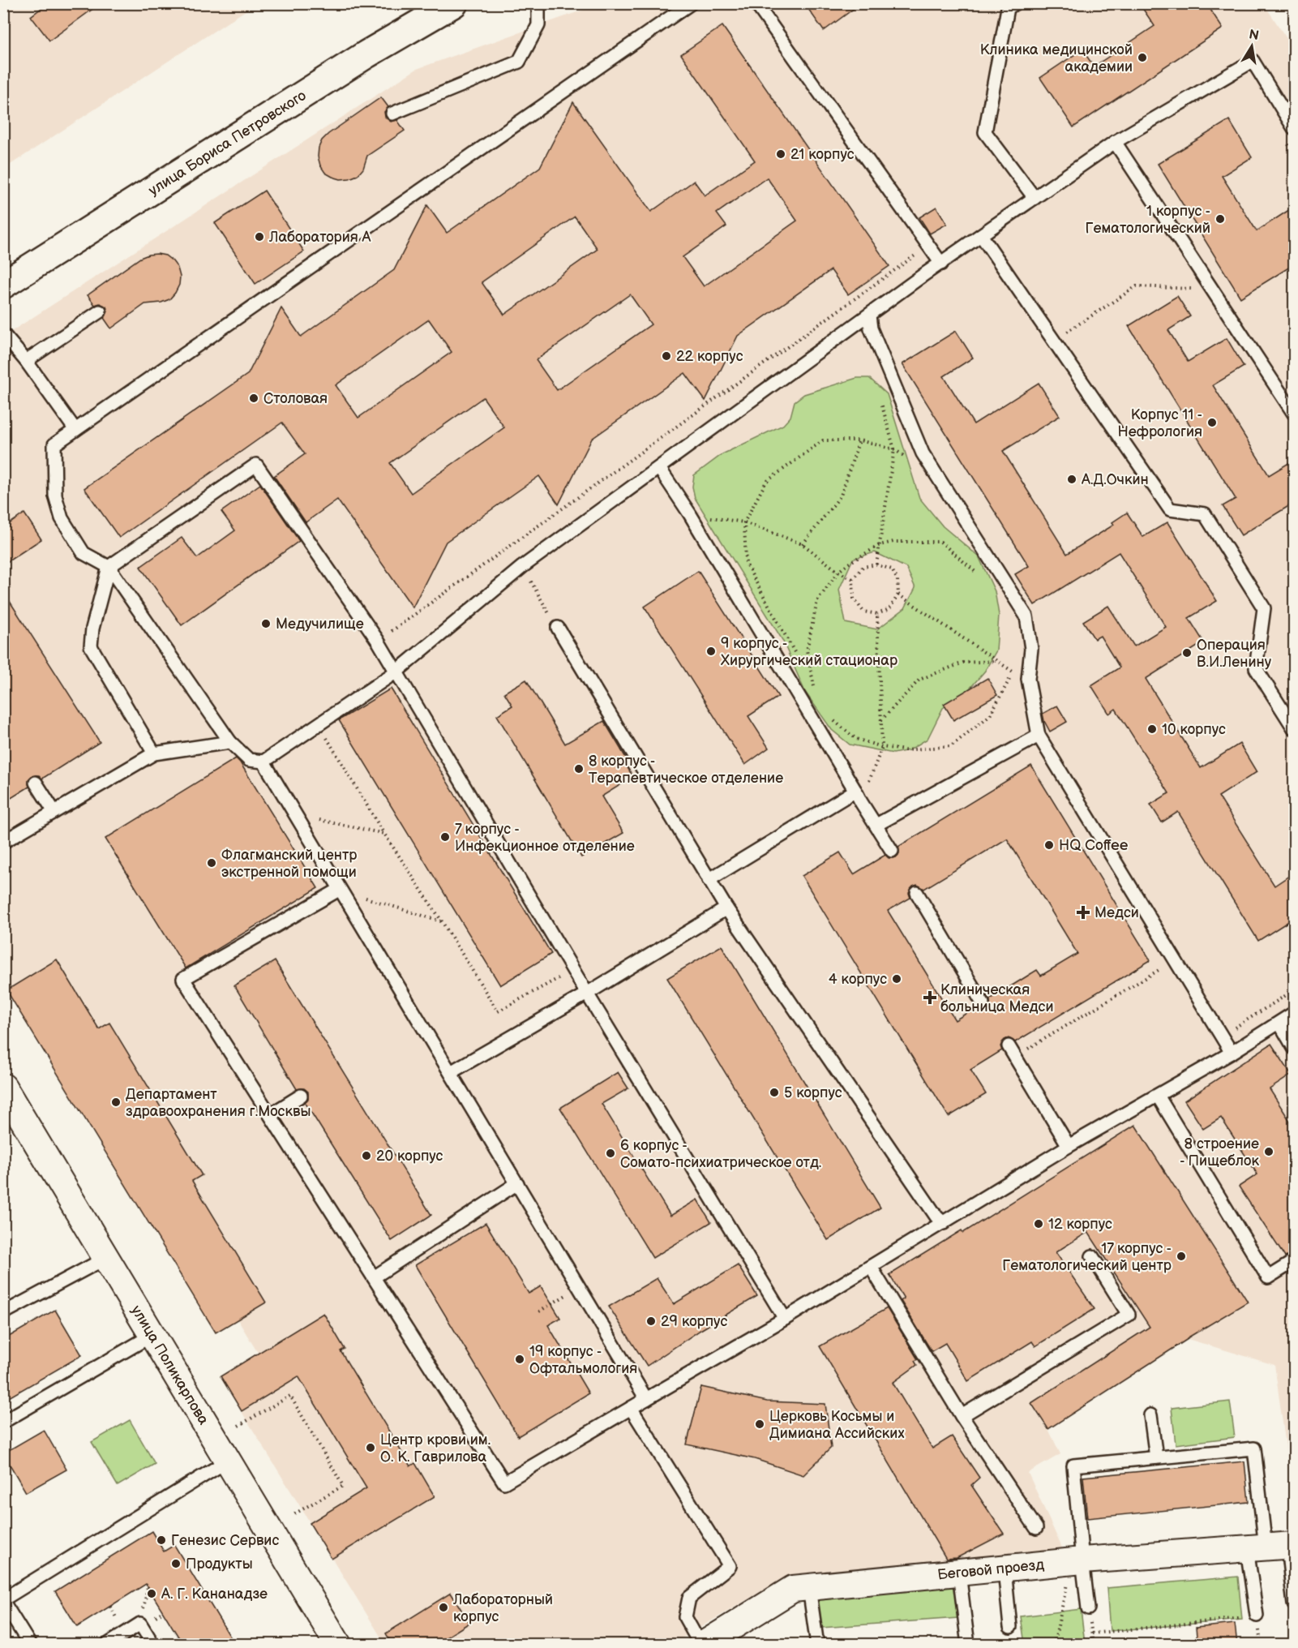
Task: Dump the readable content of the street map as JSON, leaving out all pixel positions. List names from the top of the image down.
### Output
{
  "streets": {
    "street": ["улица Бориса Петровского", "улица Поликарпова", "Беговой проезд"]
  },
  "places": {
    "other": [
      "Клиника медицинской академии",
      "21 корпус",
      "1 корпус - Гематологический",
      "Лаборатория А",
      "22 корпус",
      "Столовая",
      "Корпус 11 - Нефрология",
      "А.Д.Очкин",
      "Медучилище",
      "9 корпус - Хирургический стационар",
      "Операция В.И.Ленину",
      "10 корпус",
      "8 корпус - Терапевтическое отделение",
      "7 корпус - Инфекционное отделение",
      "HQ Coffee",
      "Флагманский центр экстренной помощи",
      "4 корпус",
      "5 корпус",
      "Департамент здравоохранения г.Москвы",
      "8 строение - Пищеблок",
      "6 корпус - Сомато-психиатрическое отд.",
      "20 корпус",
      "12 корпус",
      "17 корпус - Гематологический центр",
      "29 корпус",
      "19 корпус - Офтальмология",
      "Церковь Косьмы и Димиана Ассийских",
      "Центр крови им. О. К. Гаврилова",
      "Генезис Сервис",
      "Продукты",
      "А. Г. Кананадзе",
      "Лабораторный корпус"
    ],
    "health": ["Медси", "Клиническая больница Медси"]
  },
  "north": "top"
}
